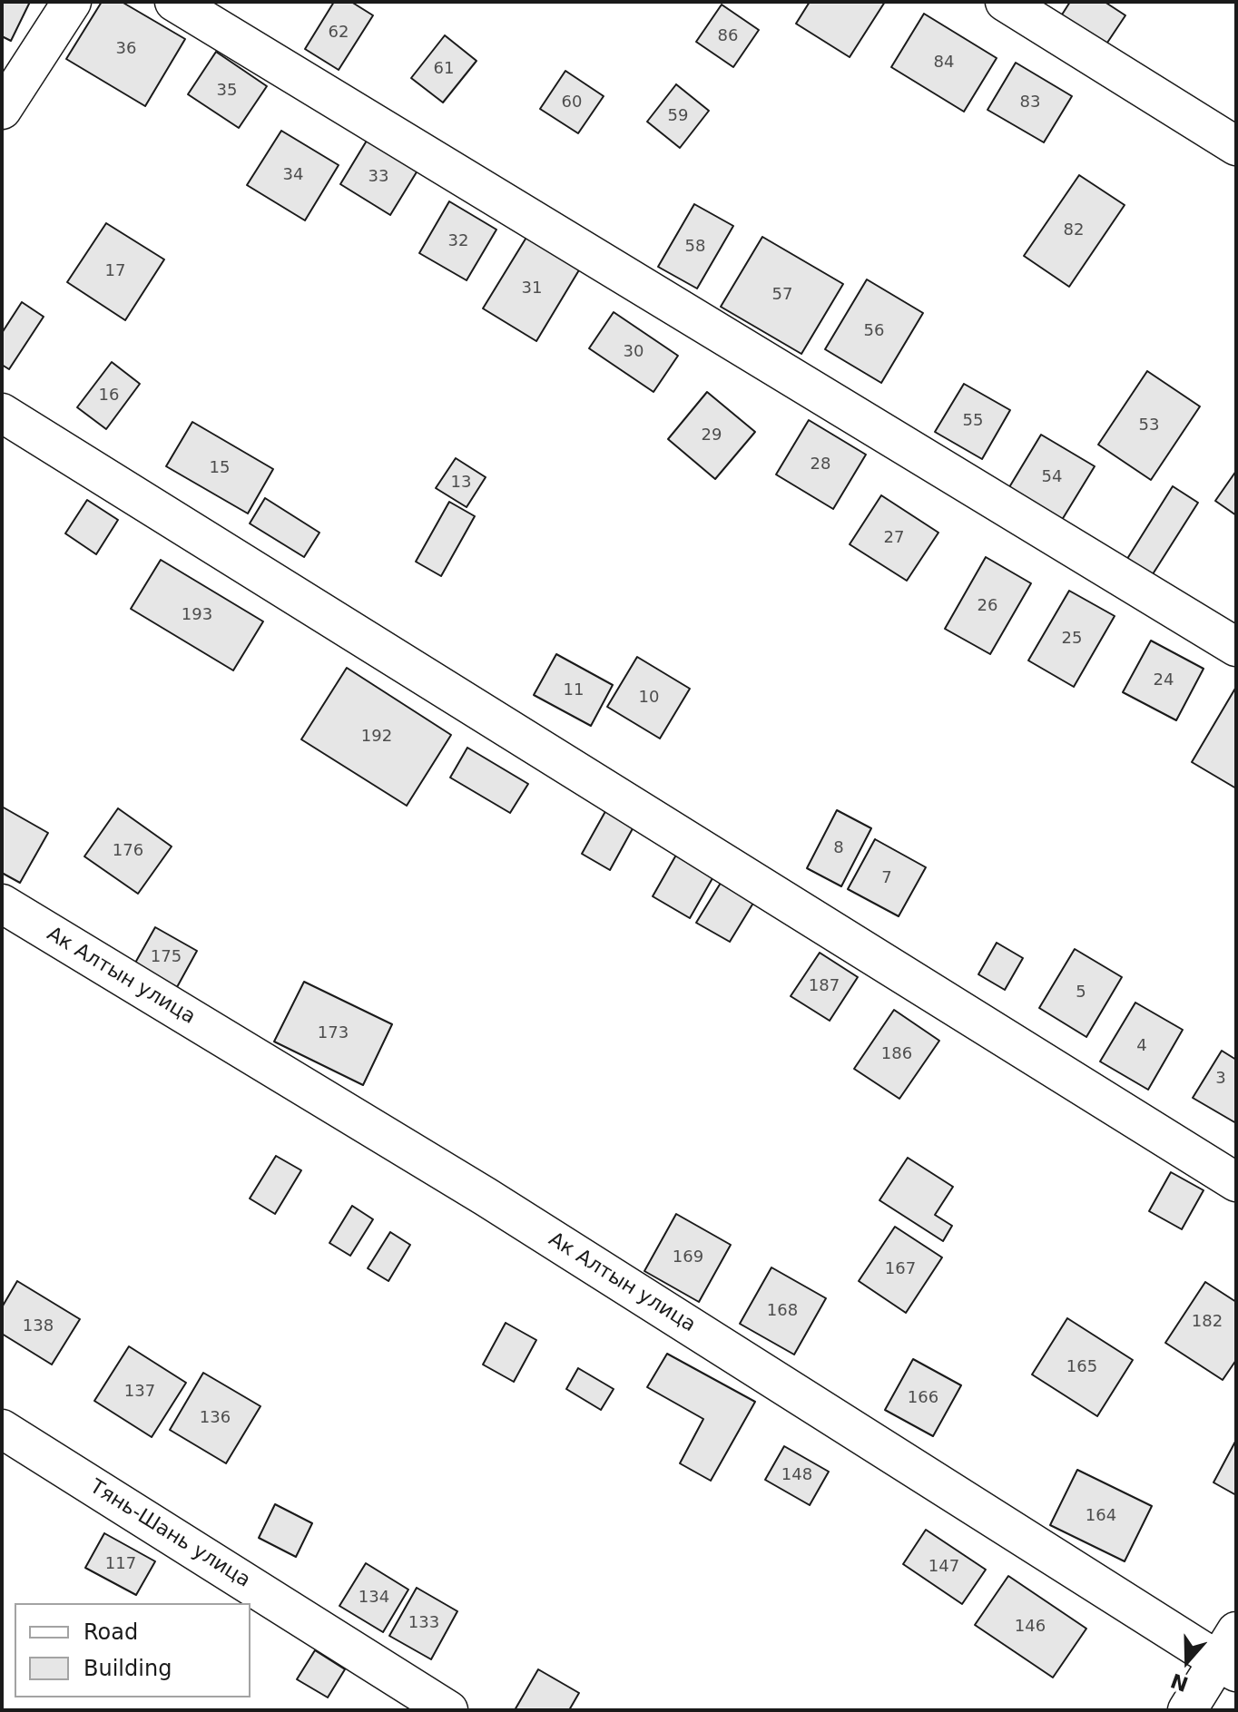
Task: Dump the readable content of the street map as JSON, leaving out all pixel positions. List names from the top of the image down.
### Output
{
  "streets": {
    "street": ["Ак Алтын улица", "Тянь-Шань улица"]
  },
  "house_numbers": [
    "62",
    "86",
    "36",
    "84",
    "61",
    "35",
    "60",
    "83",
    "59",
    "34",
    "33",
    "82",
    "32",
    "58",
    "17",
    "31",
    "57",
    "56",
    "30",
    "16",
    "55",
    "53",
    "29",
    "28",
    "15",
    "54",
    "13",
    "27",
    "26",
    "193",
    "25",
    "24",
    "11",
    "10",
    "192",
    "8",
    "176",
    "7",
    "175",
    "187",
    "5",
    "173",
    "4",
    "186",
    "3",
    "169",
    "167",
    "168",
    "182",
    "138",
    "165",
    "137",
    "166",
    "136",
    "148",
    "164",
    "117",
    "147",
    "134",
    "133",
    "146"
  ],
  "legend": ["Road", "Building"],
  "north": "bottom"
}
